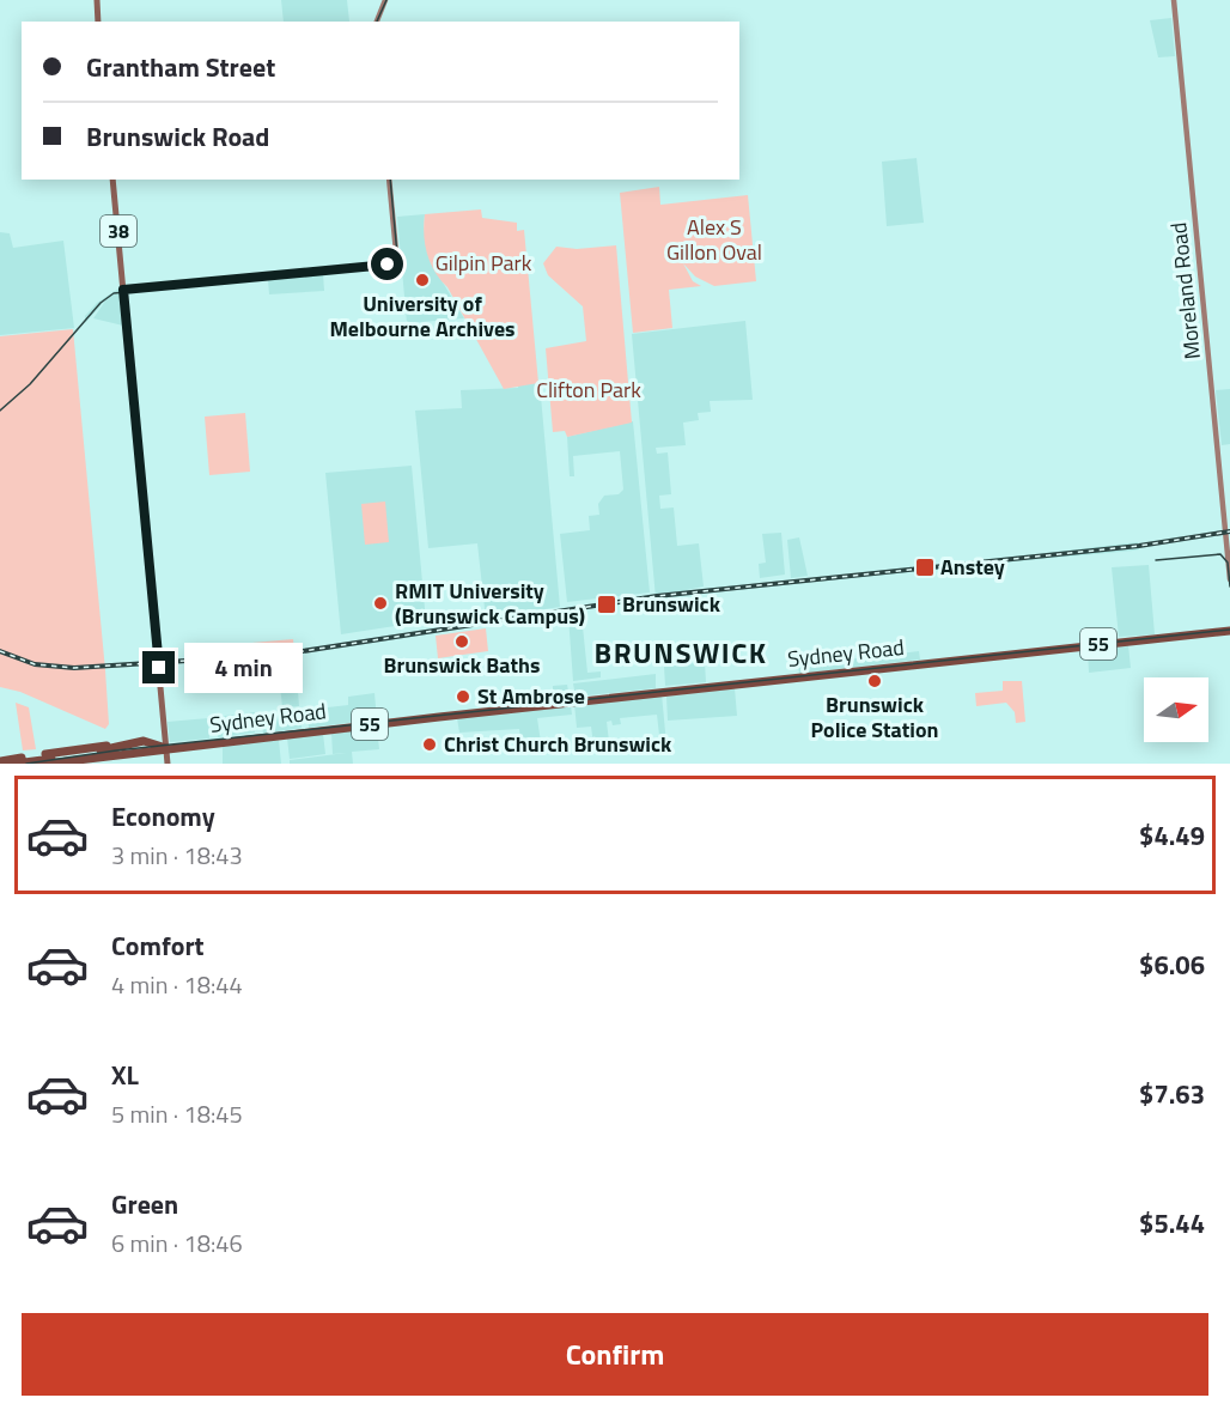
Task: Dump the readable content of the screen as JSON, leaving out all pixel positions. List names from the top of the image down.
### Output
{
  "streets": {
    "highway": ["55", "Sydney Road"],
    "main road": ["38", "Moreland Road"]
  },
  "crossings": [
    ["38", "Sydney Road"]
  ],
  "districts": ["BRUNSWICK"],
  "parks": ["Alex S Gillon Oval", "Gilpin Park", "Clifton Park"],
  "places": {
    "other": [
      "University of Melbourne Archives",
      "RMIT University (Brunswick Campus)",
      "Brunswick Baths",
      "Brunswick Police Station",
      "St Ambrose",
      "Christ Church Brunswick"
    ],
    "transit": ["Anstey", "Brunswick"]
  },
  "north": "right",
  "page": {
    "banner": ["Grantham Street", "Brunswick Road"],
    "bubble": "4 min",
    "list": [
      {
        "name": "Economy",
        "note": "3 min · 18:43",
        "value": "$4.49"
      },
      {
        "name": "Comfort",
        "note": "4 min · 18:44",
        "value": "$6.06"
      },
      {
        "name": "XL",
        "note": "5 min · 18:45",
        "value": "$7.63"
      },
      {
        "name": "Green",
        "note": "6 min · 18:46",
        "value": "$5.44"
      }
    ],
    "buttons": "Confirm"
  }
}
